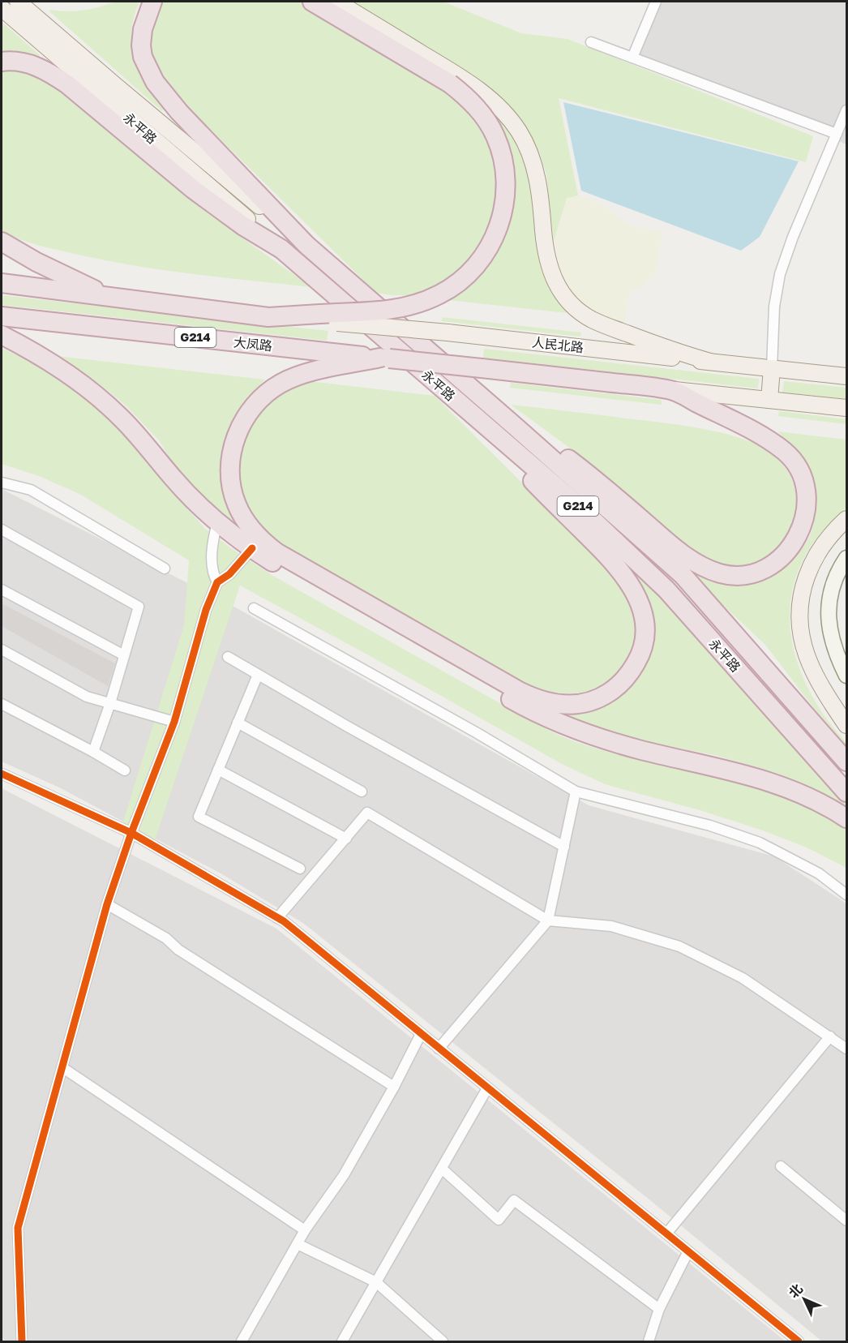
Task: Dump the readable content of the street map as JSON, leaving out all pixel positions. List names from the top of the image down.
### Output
{
  "streets": {
    "highway": ["永平路", "G214", "大凤路"],
    "main road": ["人民北路"]
  },
  "crossings": [
    ["G214", "大凤路"],
    ["G214", "人民北路"]
  ],
  "north": "top left"
}
